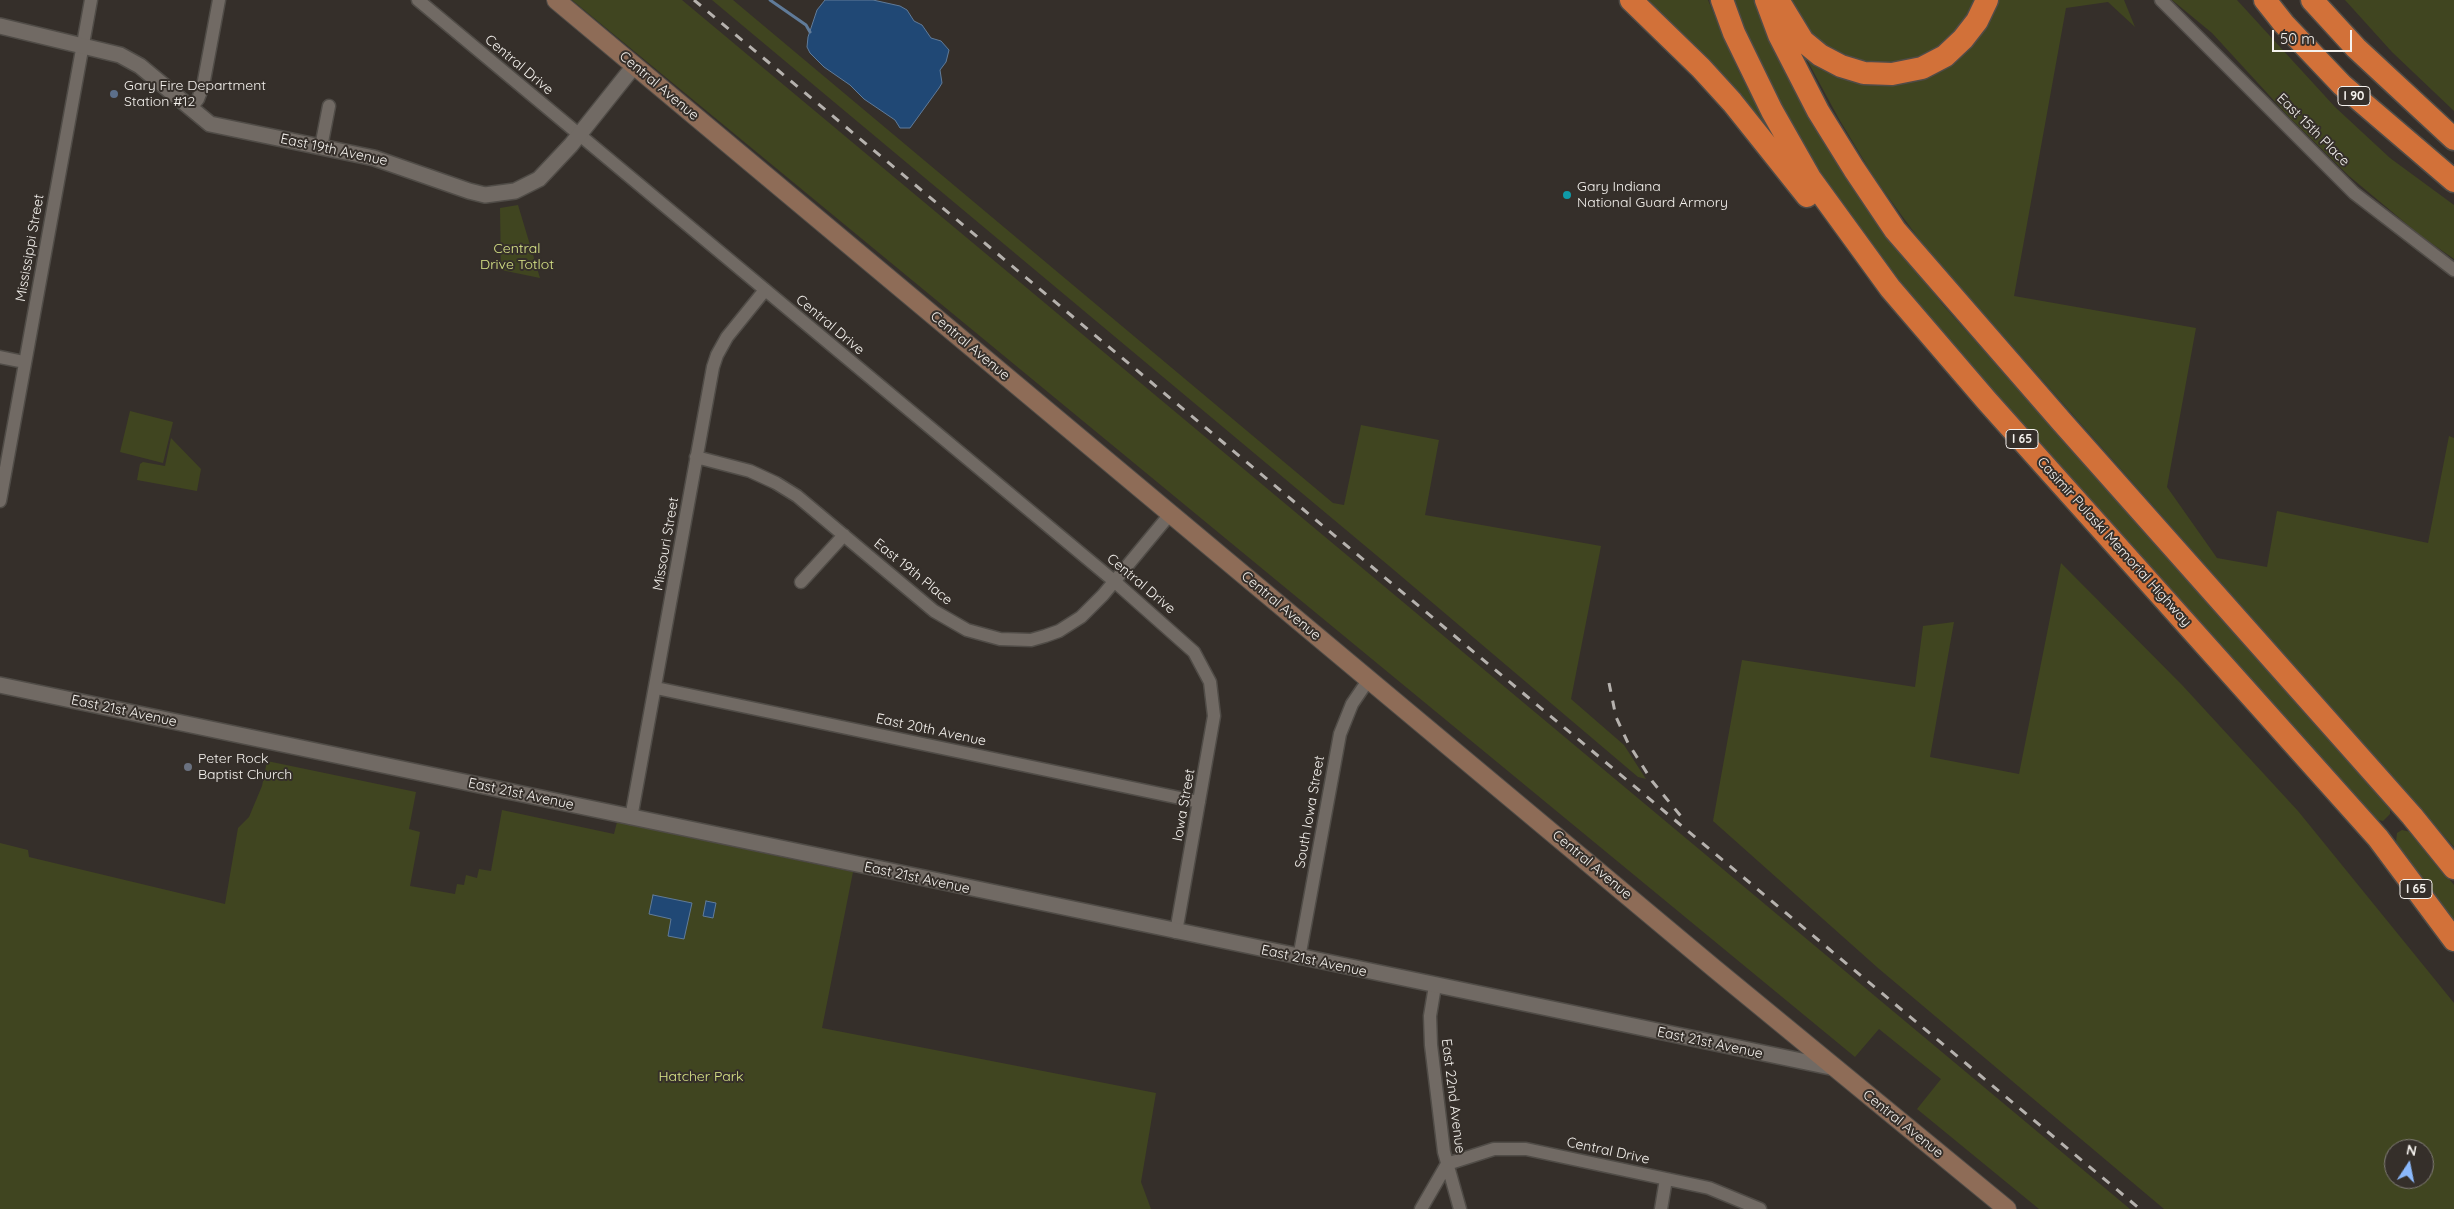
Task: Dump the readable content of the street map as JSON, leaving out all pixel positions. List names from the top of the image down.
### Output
{
  "streets": {
    "highway": ["I 90", "I 65", "Casimir Pulaski Memorial Highway"],
    "main road": ["Central Avenue"],
    "street": [
      "Central Drive",
      "East 15th Place",
      "East 19th Avenue",
      "Mississippi Street",
      "Missouri Street",
      "East 19th Place",
      "East 21st Avenue",
      "East 20th Avenue",
      "Iowa Street",
      "South Iowa Street",
      "East 22nd Avenue"
    ]
  },
  "crossings": [
    ["Central Drive", "East 19th Avenue"],
    ["Central Drive", "Missouri Street"],
    ["Central Drive", "East 19th Place"],
    ["Central Drive", "Iowa Street"],
    ["Central Drive", "East 22nd Avenue"],
    ["Central Avenue", "East 19th Avenue"],
    ["Central Avenue", "East 19th Place"],
    ["Central Avenue", "East 21st Avenue"],
    ["Central Avenue", "South Iowa Street"],
    ["East 19th Avenue", "Mississippi Street"],
    ["Missouri Street", "East 19th Place"],
    ["Missouri Street", "East 21st Avenue"],
    ["Missouri Street", "East 20th Avenue"],
    ["East 21st Avenue", "Iowa Street"],
    ["East 21st Avenue", "South Iowa Street"],
    ["East 21st Avenue", "East 22nd Avenue"],
    ["East 20th Avenue", "Iowa Street"]
  ],
  "parks": ["Central Drive Totlot", "Hatcher Park"],
  "places": ["Gary Fire Department Station #12", "Gary Indiana National Guard Armory", "Peter Rock Baptist Church"],
  "scale_bar": "50 m",
  "north": "top"
}
